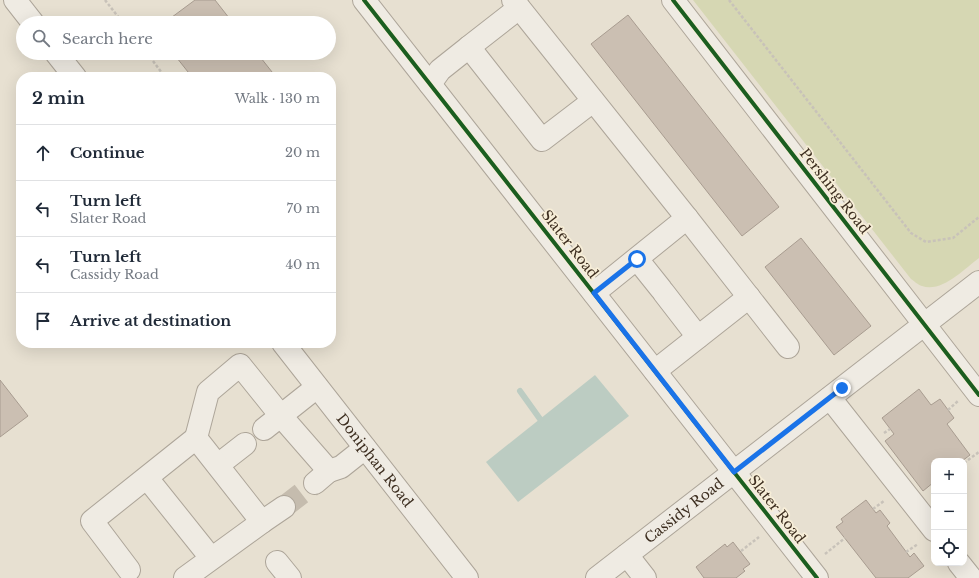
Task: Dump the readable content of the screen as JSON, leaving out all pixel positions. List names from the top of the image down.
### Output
{
  "streets": {
    "street": [
      "Pershing Road",
      "Slater Road",
      "Doniphan Road",
      "Cassidy Road"
    ]
  },
  "crossings": [
    ["Pershing Road", "Cassidy Road"],
    ["Slater Road", "Cassidy Road"]
  ],
  "page": {
    "search": "Search here",
    "heading": ["2 min", "Walk · 130 m"],
    "list": [
      ["Continue", "20 m"],
      ["Turn left", "Slater Road", "70 m"],
      ["Turn left", "Cassidy Road", "40 m"],
      "Arrive at destination"
    ],
    "map_buttons": ["+", "−"]
  }
}
